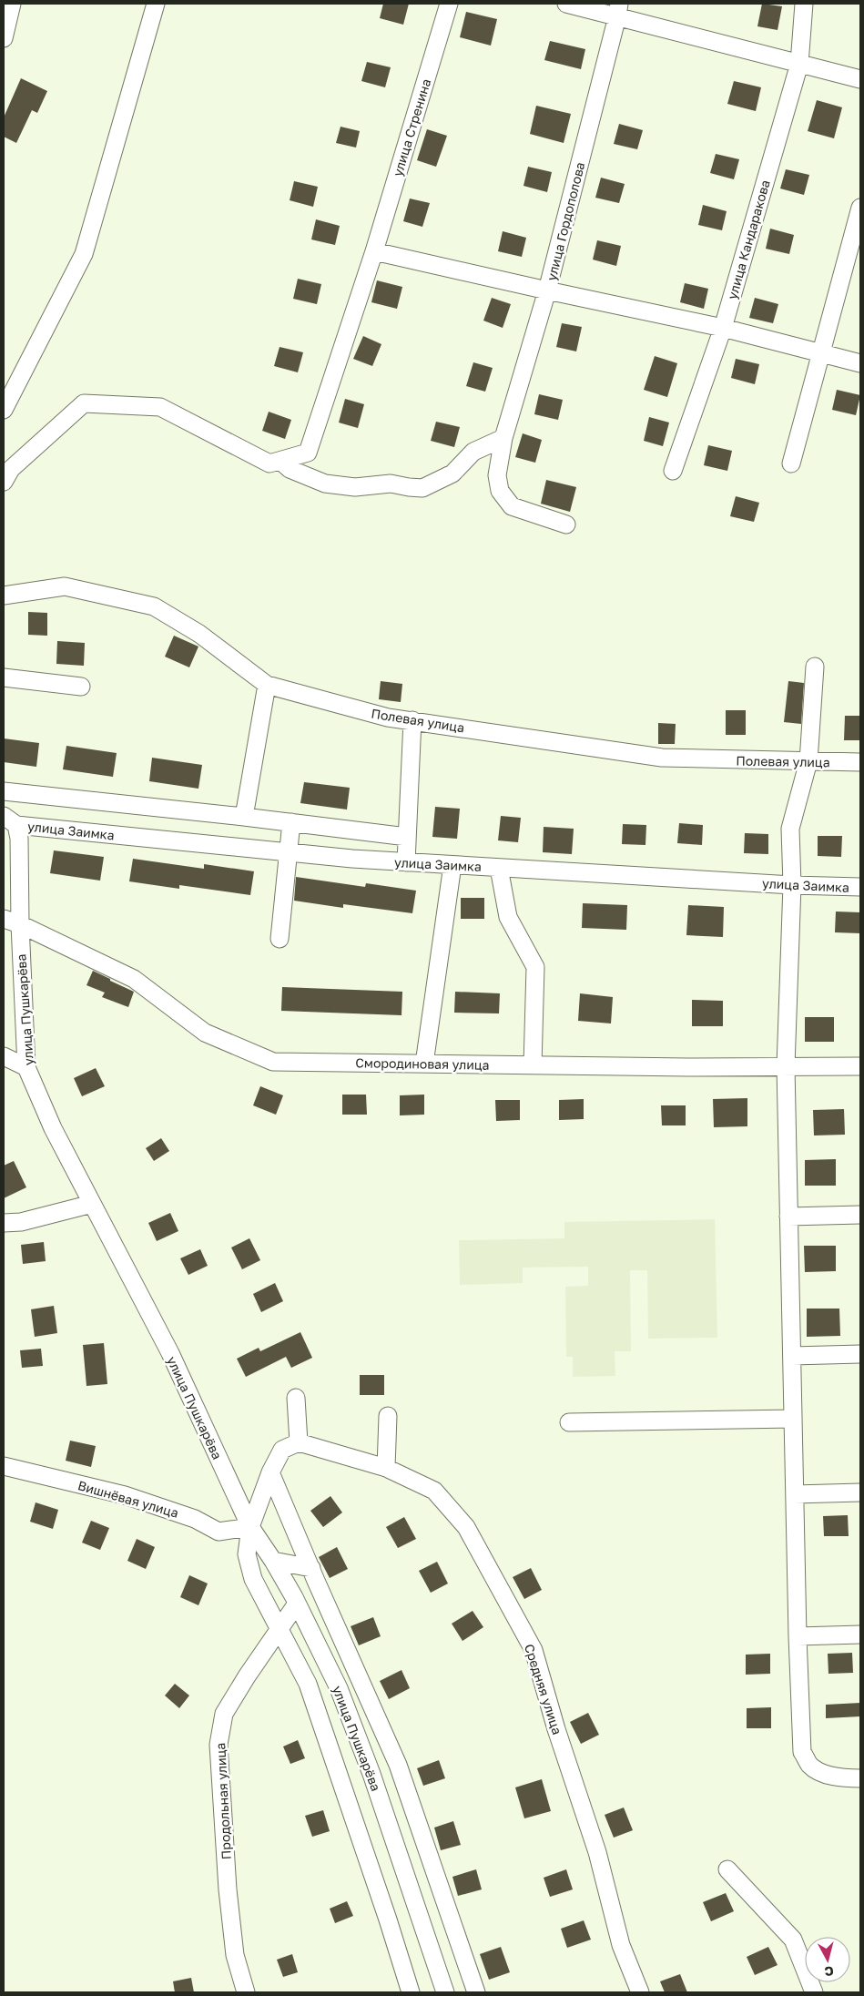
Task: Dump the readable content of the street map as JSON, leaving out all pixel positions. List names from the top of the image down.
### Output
{
  "streets": {
    "street": [
      "улица Стренина",
      "улица Гордополова",
      "улица Кандаракова",
      "Полевая улица",
      "улица Заимка",
      "улица Пушкарёва",
      "Смородиновая улица",
      "Вишнёвая улица",
      "Средняя улица",
      "Продольная улица"
    ]
  },
  "crossings": [
    ["улица Заимка", "улица Пушкарёва"],
    ["улица Пушкарёва", "Смородиновая улица"],
    ["улица Пушкарёва", "Вишнёвая улица"],
    ["улица Пушкарёва", "Продольная улица"]
  ],
  "north": "bottom"
}
